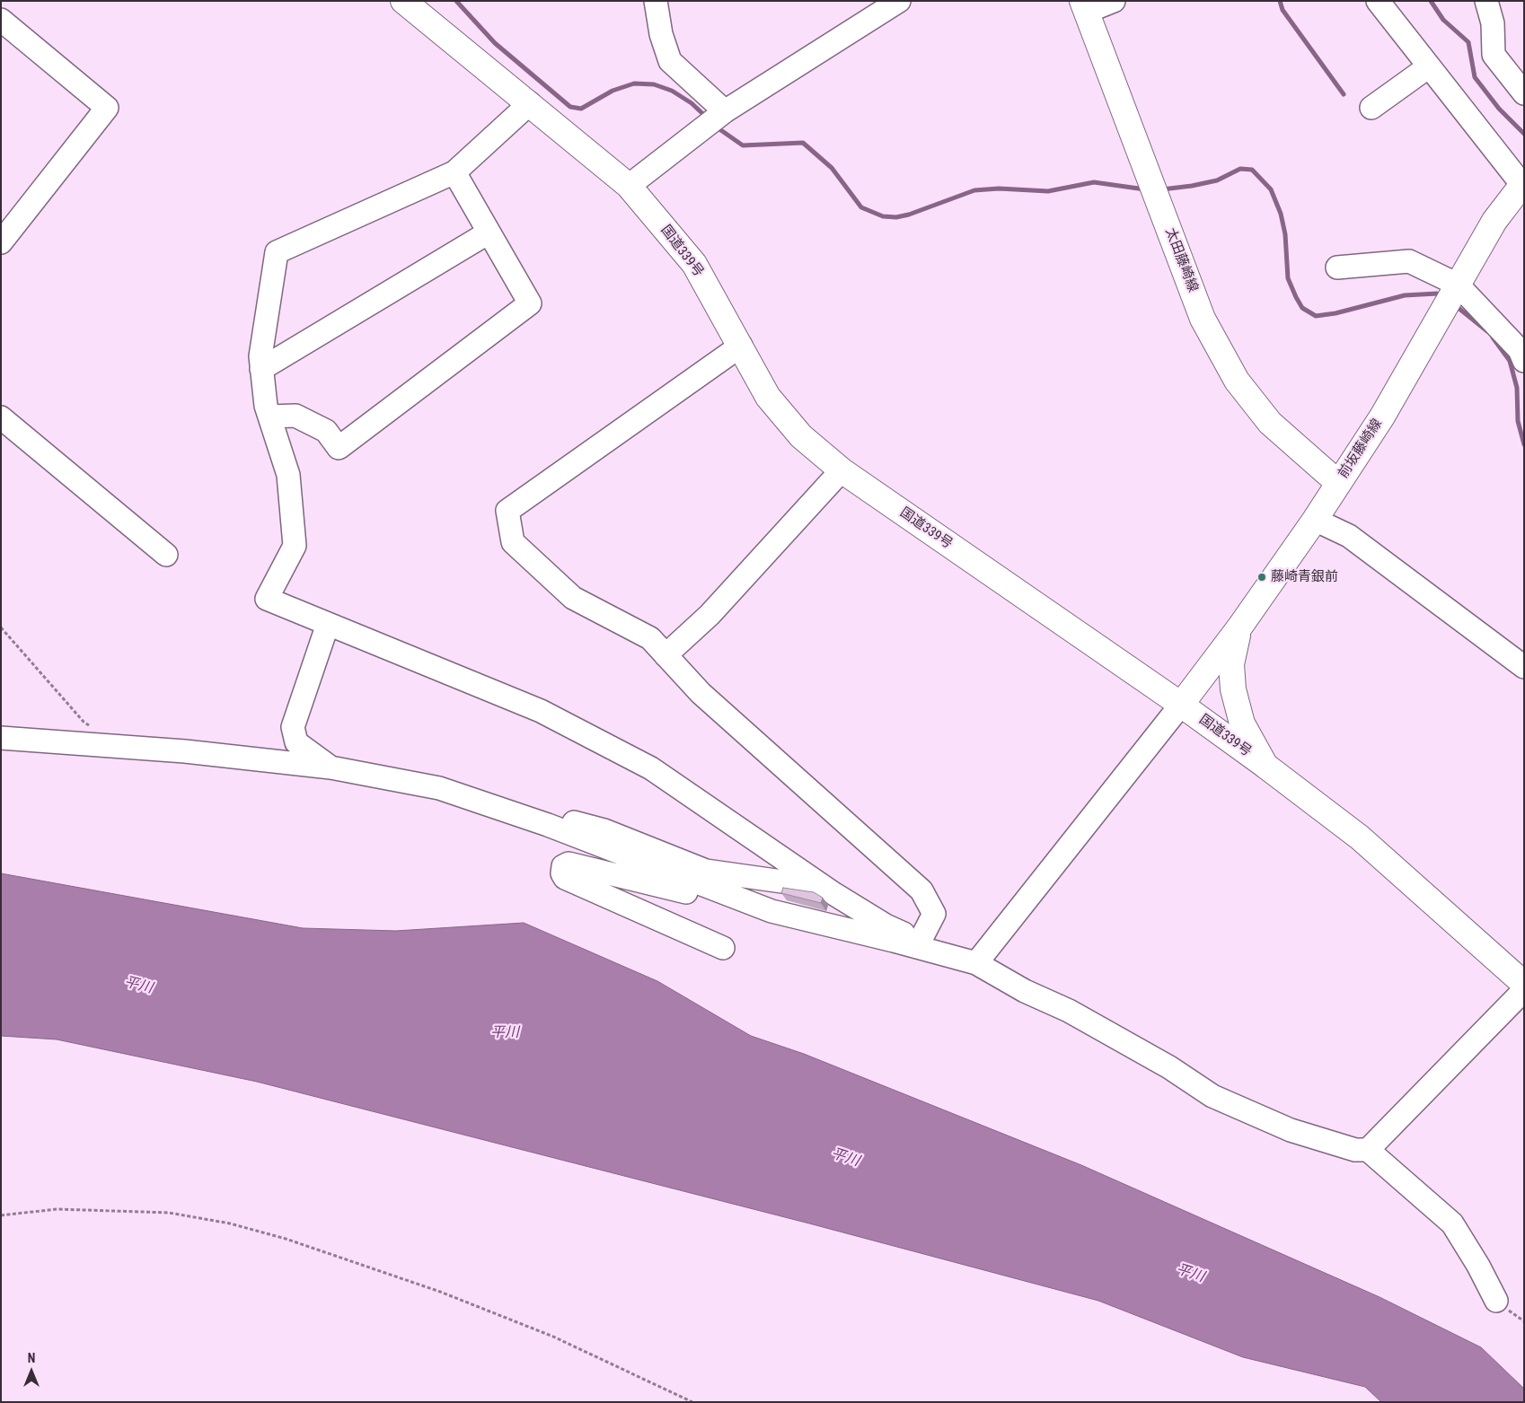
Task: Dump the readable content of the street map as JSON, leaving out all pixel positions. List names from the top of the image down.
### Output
{
  "streets": {
    "main road": ["国道339号", "太田藤崎線", "前坂藤崎線"]
  },
  "crossings": [
    ["国道339号", "前坂藤崎線"],
    ["太田藤崎線", "前坂藤崎線"]
  ],
  "water": ["平川"],
  "places": ["藤崎青銀前"],
  "north": "top"
}
